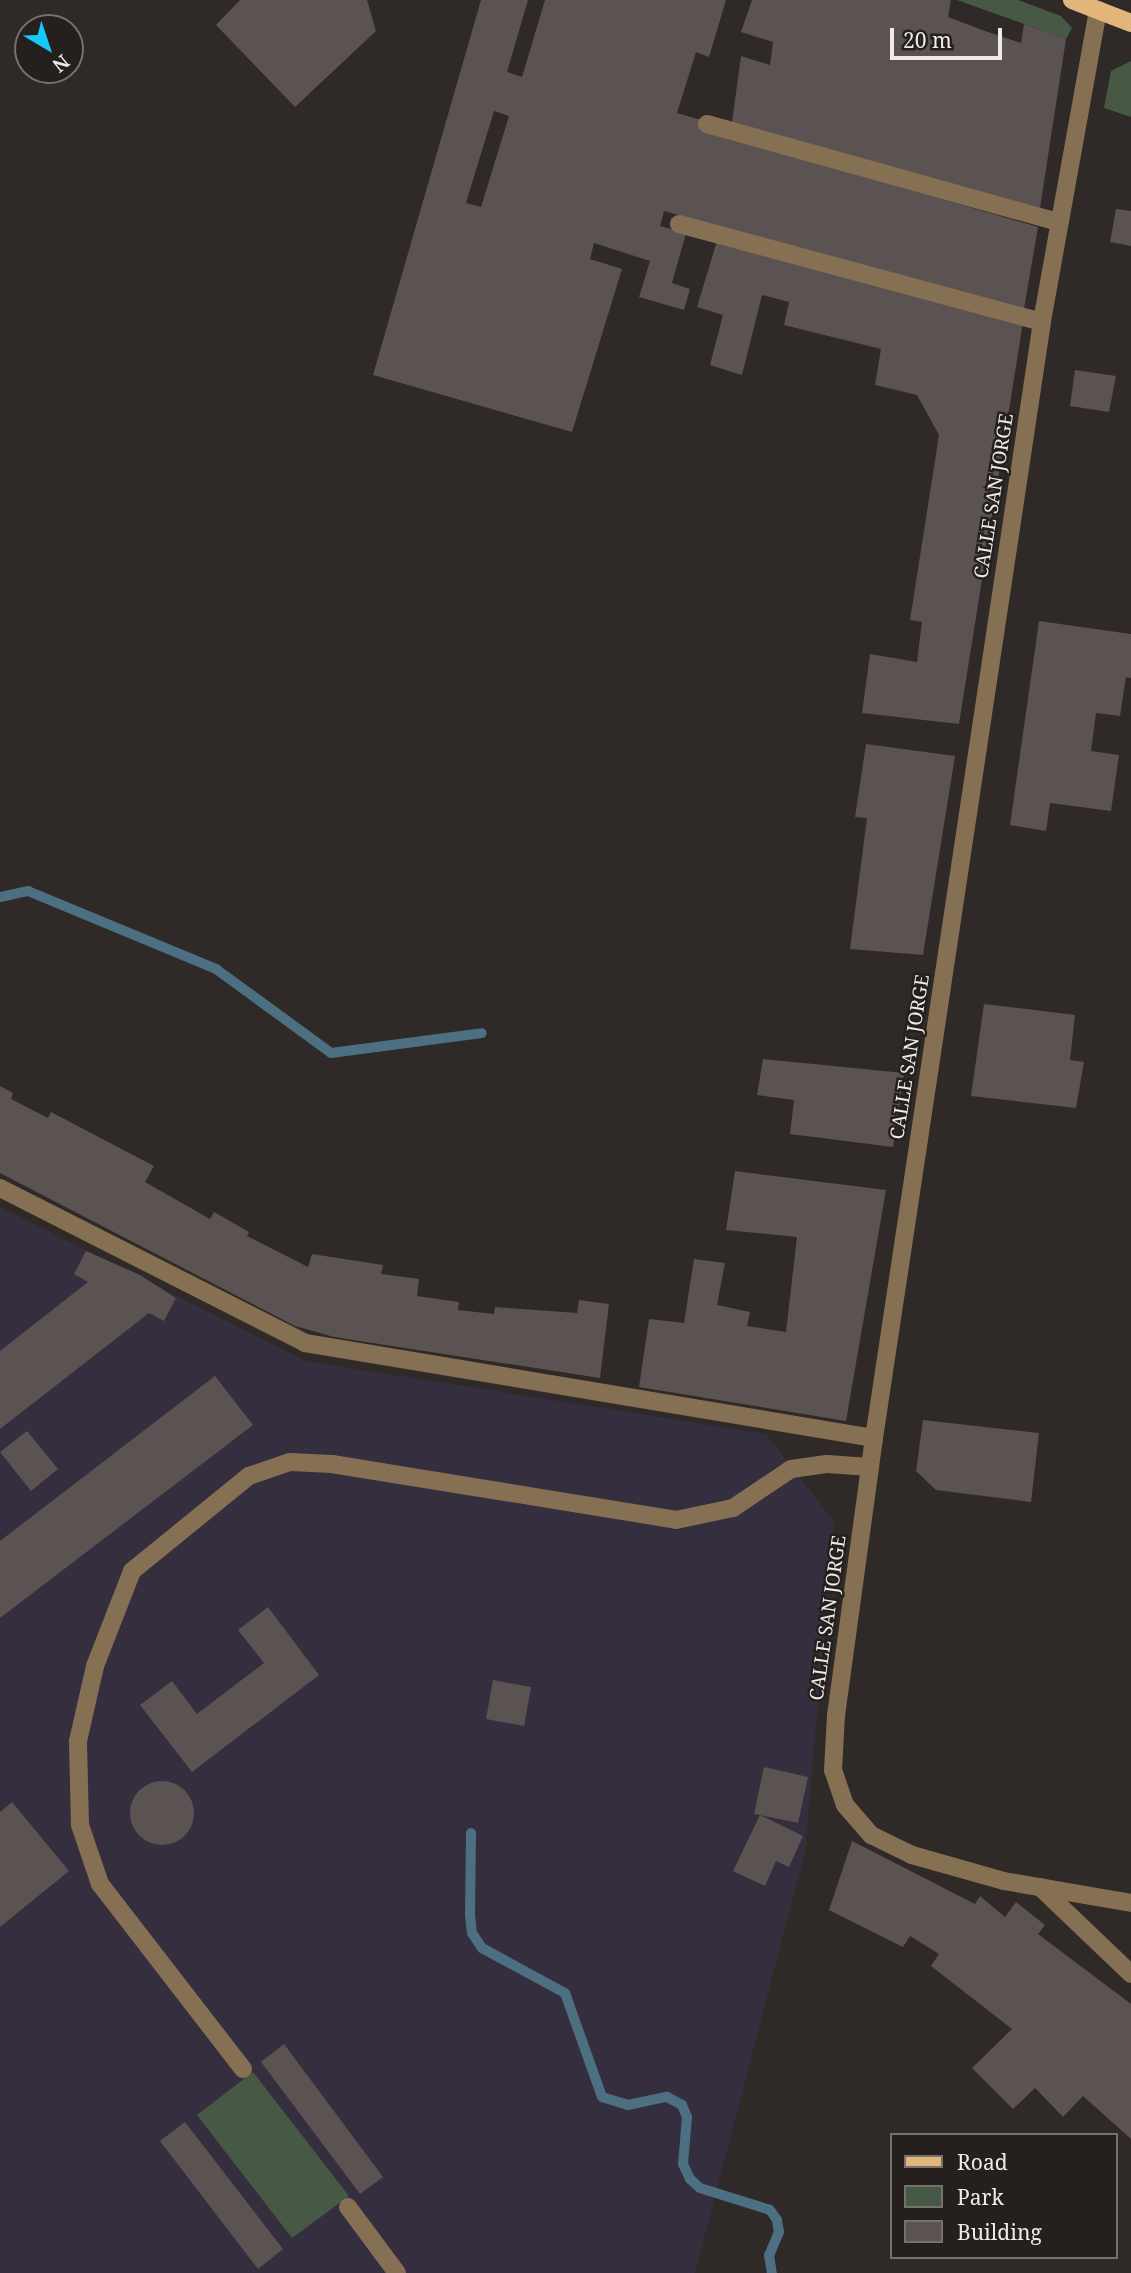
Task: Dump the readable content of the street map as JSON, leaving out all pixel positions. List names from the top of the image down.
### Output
{
  "streets": {
    "street": ["CALLE SAN JORGE"]
  },
  "legend": ["Road", "Park", "Building"],
  "scale_bar": "20 m",
  "north": "bottom right"
}
